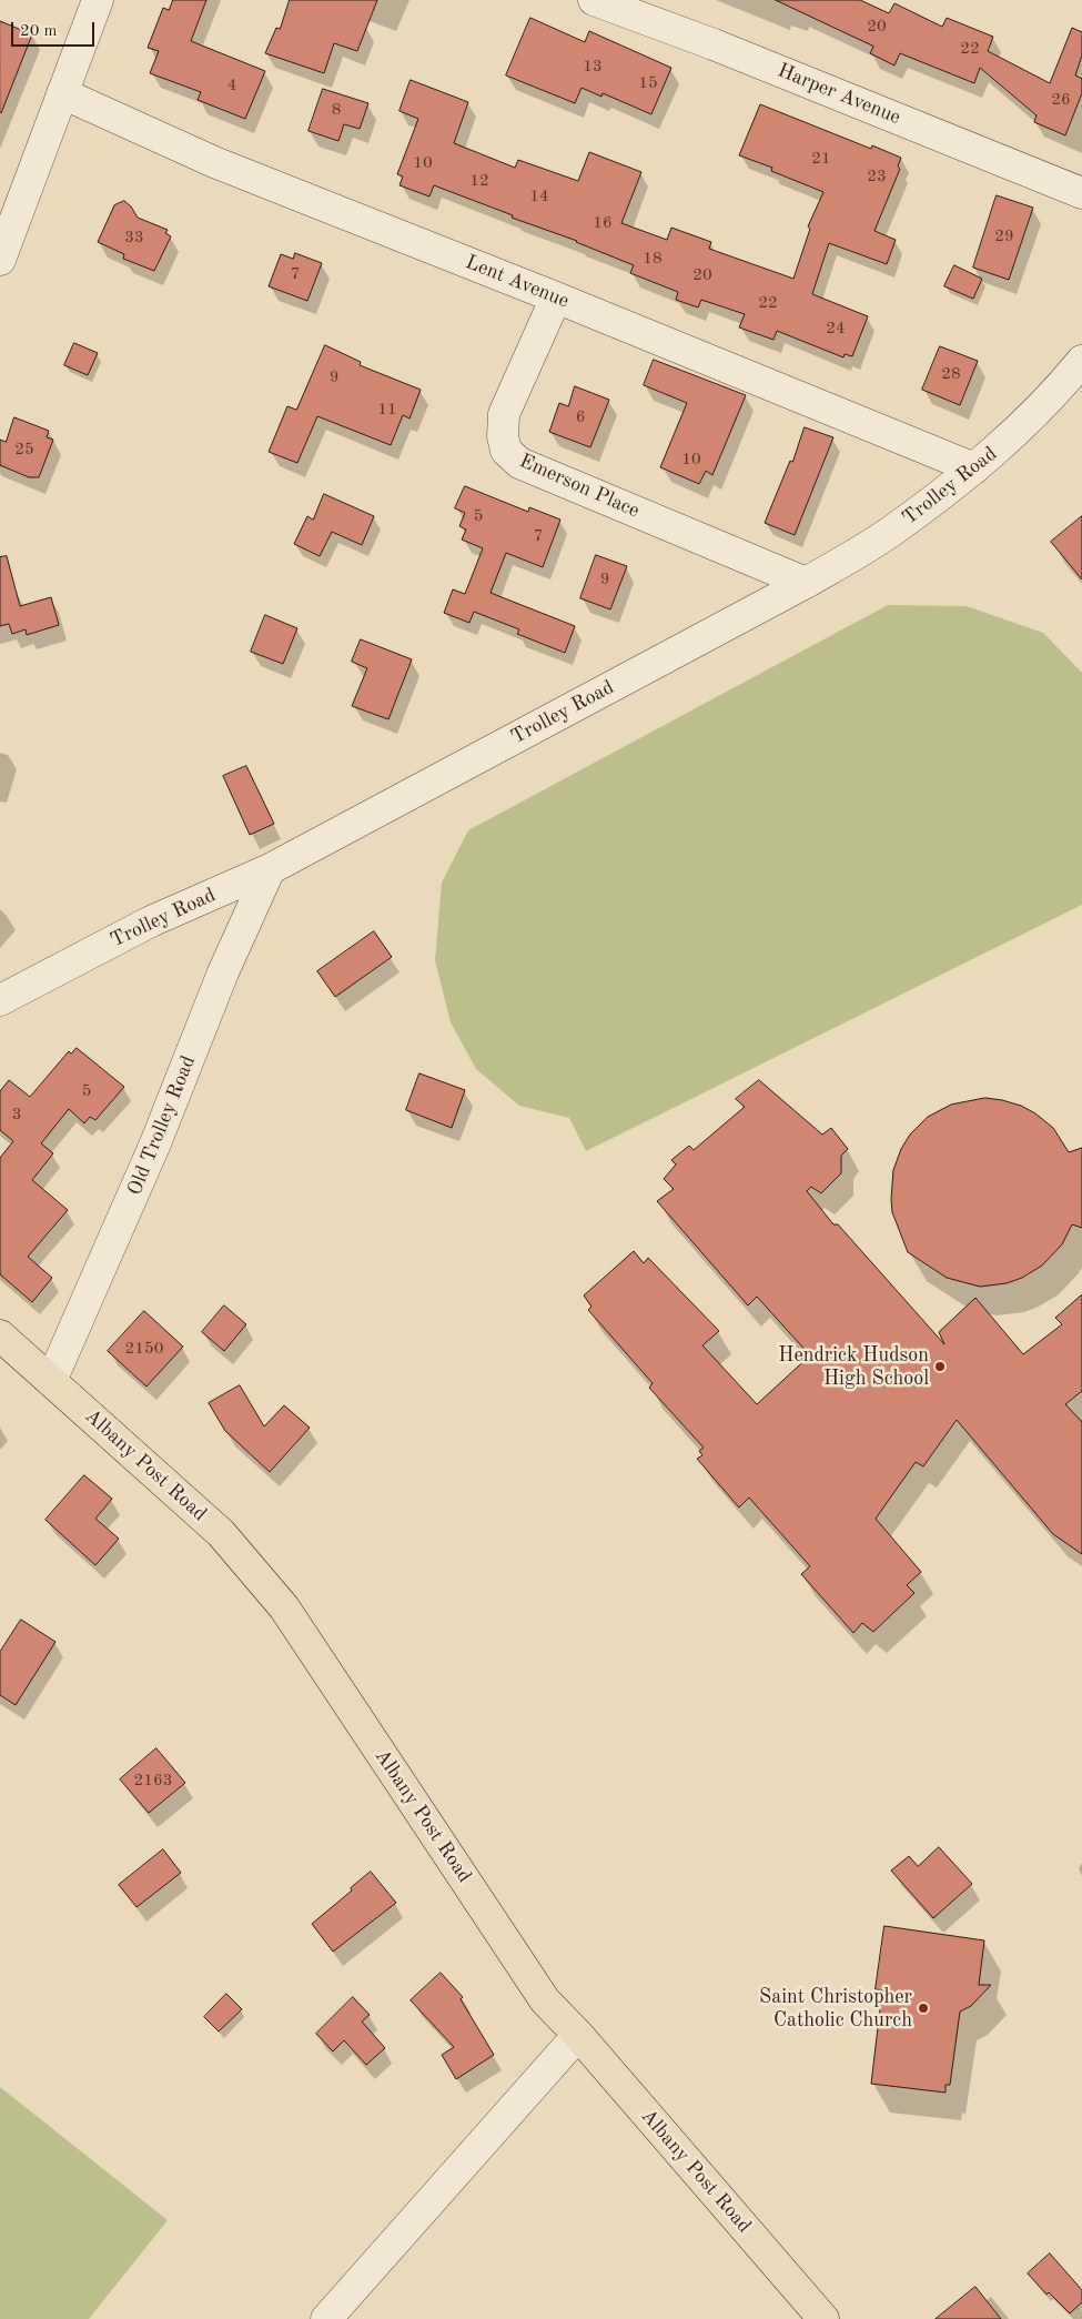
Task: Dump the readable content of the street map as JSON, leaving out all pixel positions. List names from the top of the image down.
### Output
{
  "streets": {
    "main road": ["Albany Post Road"],
    "street": [
      "Harper Avenue",
      "Lent Avenue",
      "Emerson Place",
      "Trolley Road",
      "Old Trolley Road"
    ]
  },
  "crossings": [
    ["Lent Avenue", "Emerson Place"],
    ["Lent Avenue", "Trolley Road"],
    ["Emerson Place", "Trolley Road"],
    ["Trolley Road", "Old Trolley Road"],
    ["Old Trolley Road", "Albany Post Road"]
  ],
  "places": ["Hendrick Hudson High School", "Saint Christopher Catholic Church"],
  "house_numbers": [
    "20",
    "22",
    "13",
    "15",
    "4",
    "26",
    "8",
    "21",
    "10",
    "23",
    "12",
    "14",
    "16",
    "29",
    "33",
    "18",
    "7",
    "20",
    "22",
    "24",
    "28",
    "9",
    "11",
    "6",
    "25",
    "10",
    "5",
    "7",
    "9",
    "5",
    "3",
    "2150",
    "2163"
  ],
  "scale_bar": "20 m"
}
